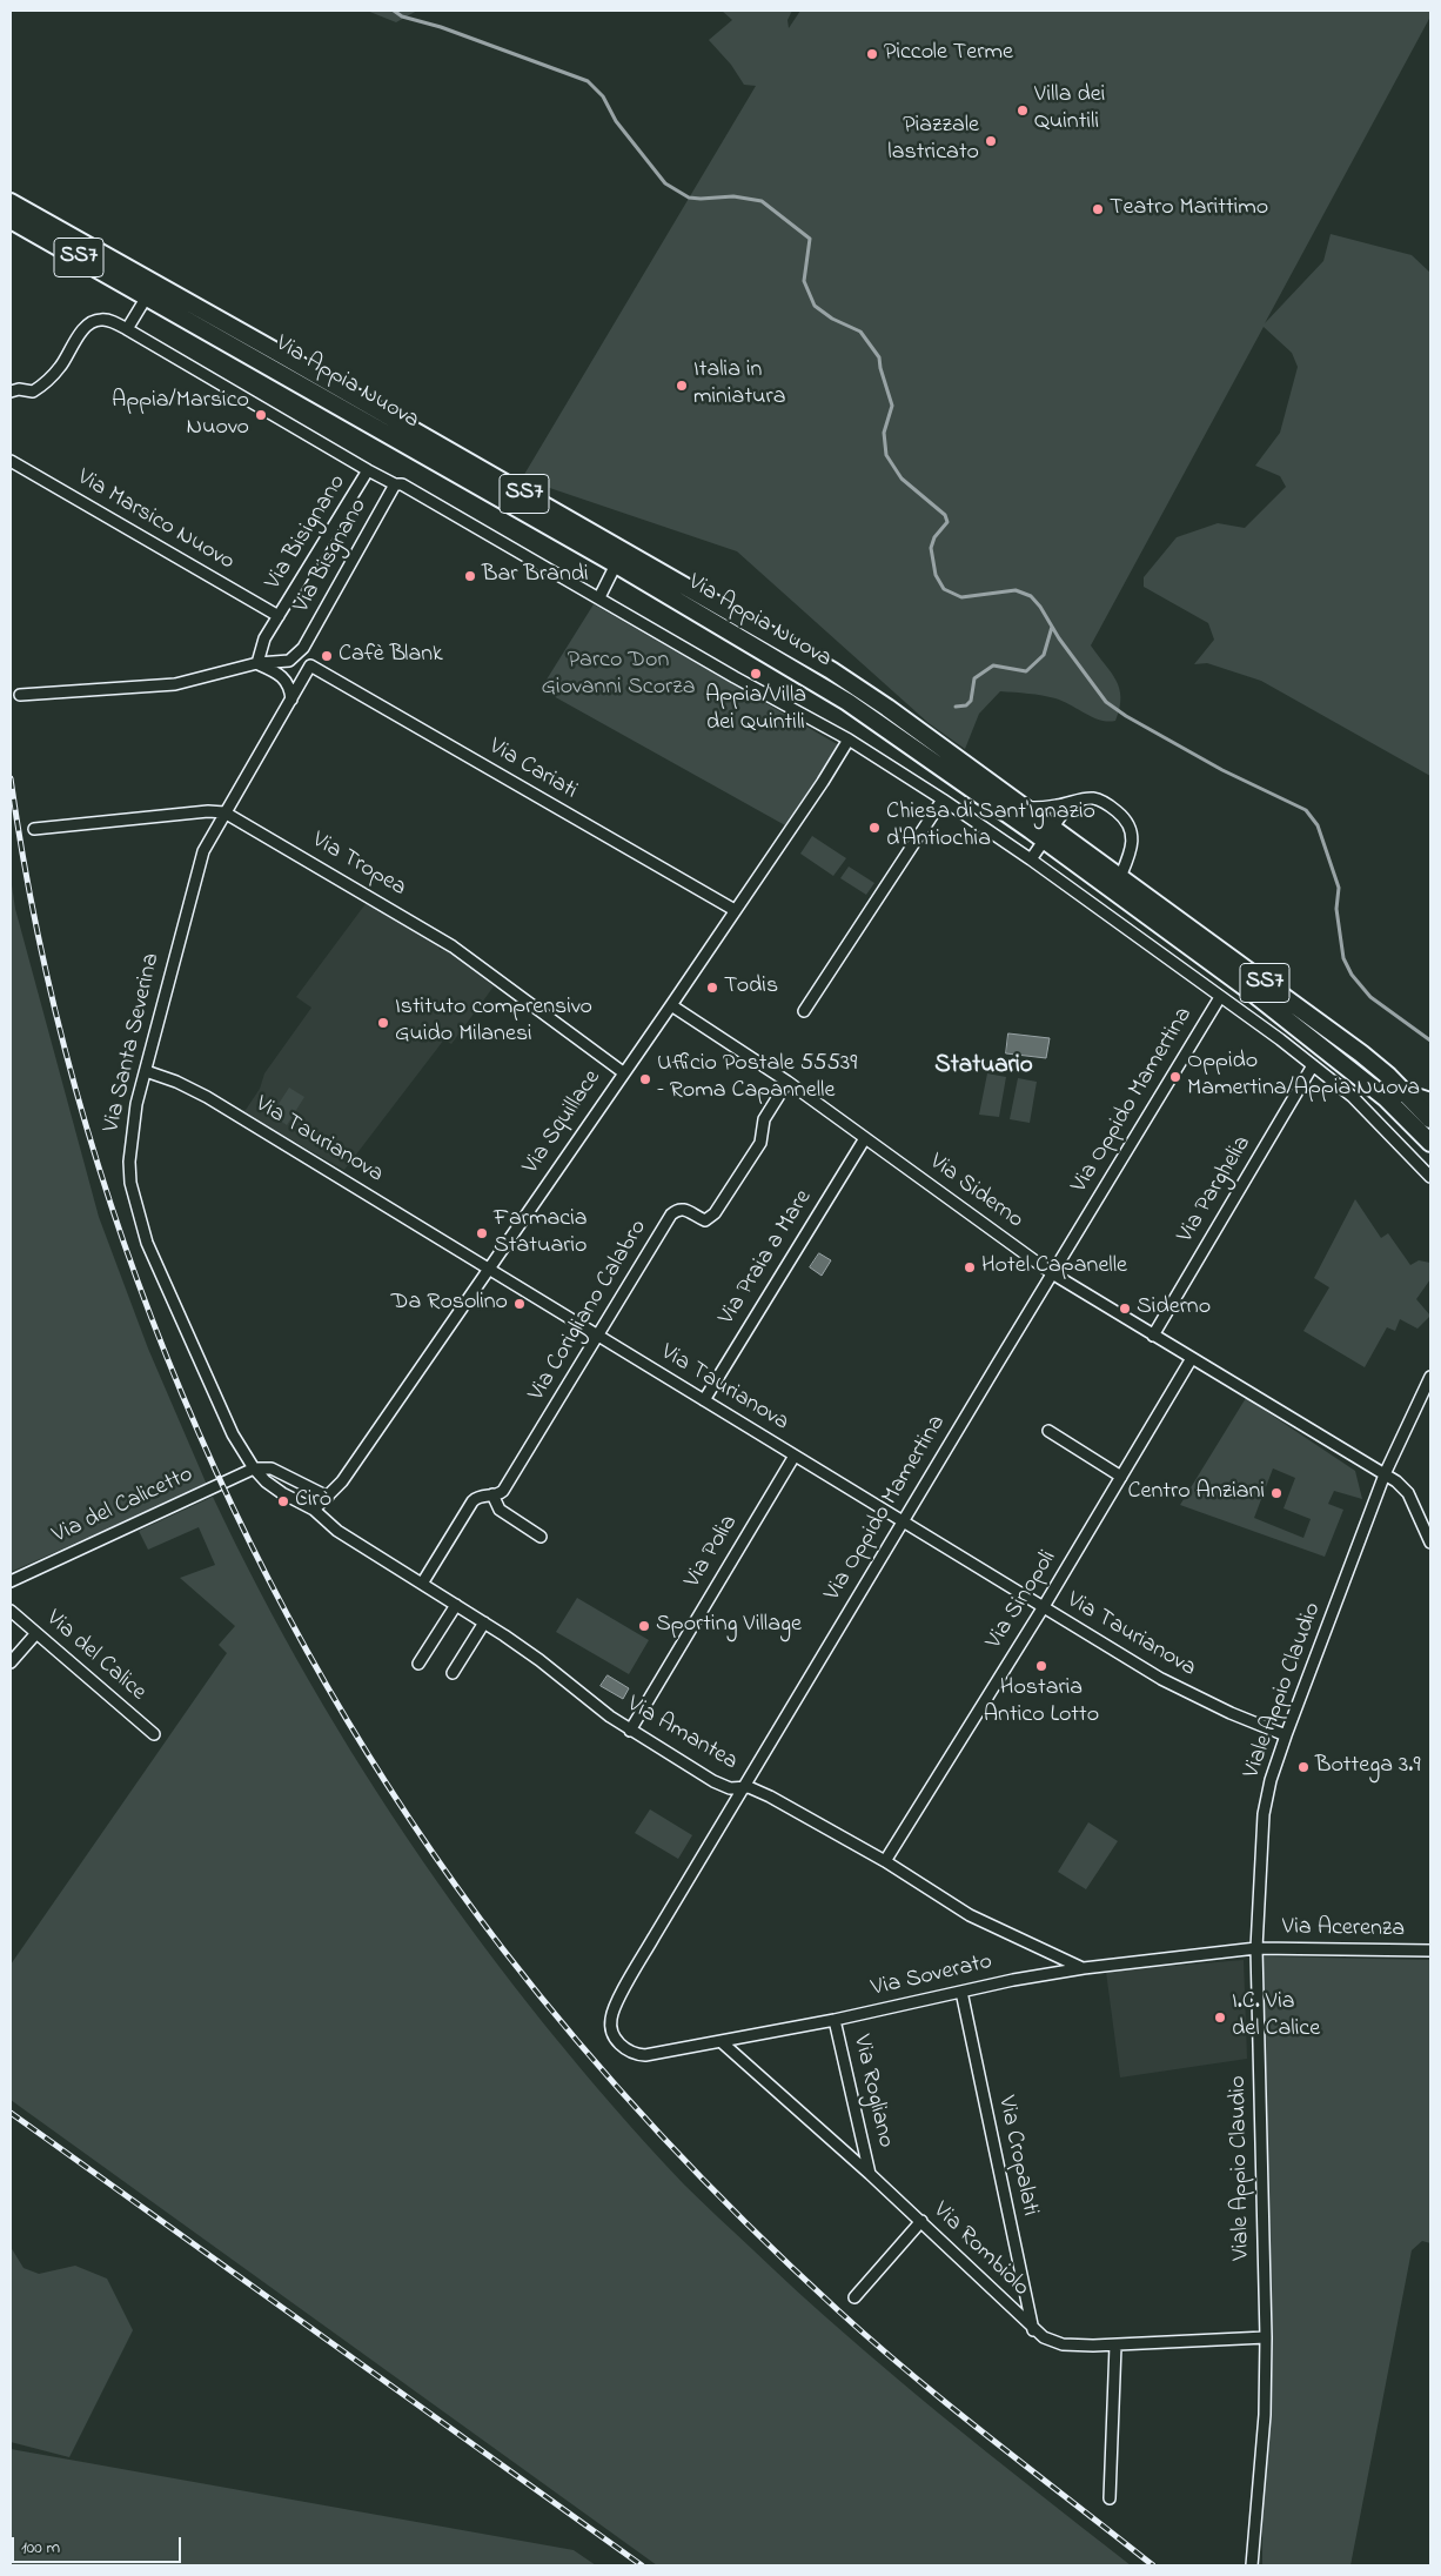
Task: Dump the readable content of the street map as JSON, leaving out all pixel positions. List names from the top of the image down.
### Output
{
  "streets": {
    "main road": ["SS7", "Via Appia Nuova"],
    "street": [
      "Via Marsico Nuovo",
      "Via Bisignano",
      "Via Bisgnano",
      "Via Cariati",
      "Via Tropea",
      "Via Santa Severina",
      "Via Oppido Mamertina",
      "Via Squillace",
      "Via Taurianova",
      "Via Parghelia",
      "Via Siderno",
      "Via Praia a Mare",
      "Via Corigliano Calabro",
      "Via del Calicetto",
      "Via Polia",
      "Via Sinopoli",
      "Via del Calice",
      "Viale Appio Claudio",
      "Via Amantea",
      "Via Acerenza",
      "Via Soverato",
      "Via Rogliano",
      "Via Cropalati",
      "Via Rombiolo"
    ]
  },
  "crossings": [
    ["Via Marsico Nuovo", "Via Bisignano"],
    ["Via Cariati", "Via Santa Severina"],
    ["Via Cariati", "Via Squillace"],
    ["Via Tropea", "Via Santa Severina"],
    ["Via Tropea", "Via Squillace"],
    ["Via Santa Severina", "Via Squillace"],
    ["Via Santa Severina", "Via Taurianova"],
    ["Via Santa Severina", "Via del Calicetto"],
    ["Via Santa Severina", "Via Amantea"],
    ["Via Oppido Mamertina", "Via Taurianova"],
    ["Via Oppido Mamertina", "Via Siderno"],
    ["Via Oppido Mamertina", "Via Amantea"],
    ["Via Oppido Mamertina", "Via Soverato"],
    ["Via Squillace", "Via Taurianova"],
    ["Via Squillace", "Via Siderno"],
    ["Via Squillace", "Via Amantea"],
    ["Via Taurianova", "Via Praia a Mare"],
    ["Via Taurianova", "Via Corigliano Calabro"],
    ["Via Taurianova", "Via Polia"],
    ["Via Taurianova", "Via Sinopoli"],
    ["Via Taurianova", "Viale Appio Claudio"],
    ["Via Parghelia", "Via Siderno"],
    ["Via Siderno", "Via Praia a Mare"],
    ["Via Siderno", "Via Corigliano Calabro"],
    ["Via Siderno", "Via Sinopoli"],
    ["Via Siderno", "Viale Appio Claudio"],
    ["Via Corigliano Calabro", "Via Amantea"],
    ["Via Polia", "Via Amantea"],
    ["Via Sinopoli", "Via Amantea"],
    ["Viale Appio Claudio", "Via Acerenza"],
    ["Viale Appio Claudio", "Via Soverato"],
    ["Viale Appio Claudio", "Via Rombiolo"],
    ["Via Amantea", "Via Soverato"],
    ["Via Acerenza", "Via Soverato"],
    ["Via Soverato", "Via Rogliano"],
    ["Via Soverato", "Via Cropalati"],
    ["Via Soverato", "Via Rombiolo"],
    ["Via Rogliano", "Via Rombiolo"],
    ["Via Cropalati", "Via Rombiolo"]
  ],
  "districts": ["Statuario"],
  "parks": ["Parco Don Giovanni Scorza"],
  "places": [
    "Piccole Terme",
    "Villa dei Quintili",
    "Piazzale lastricato",
    "Teatro Marittimo",
    "Italia in miniatura",
    "Appia/Marsico Nuovo",
    "Bar Brandi",
    "Cafè Blank",
    "Appia/Villa dei Quintili",
    "Chiesa di Sant'Ignazio d'Antiochia",
    "Todis",
    "Istituto comprensivo Guido Milanesi",
    "Oppido Mamertina/Appia Nuova",
    "Ufficio Postale 55539 – Roma Capannelle",
    "Farmacia Statuario",
    "Hotel Capanelle",
    "Da Rosolino",
    "Siderno",
    "Centro Anziani",
    "Cirò",
    "Sporting Village",
    "Hostaria Antico Lotto",
    "Bottega 3.9",
    "I.C. Via del Calice"
  ],
  "scale_bar": "100 m"
}
